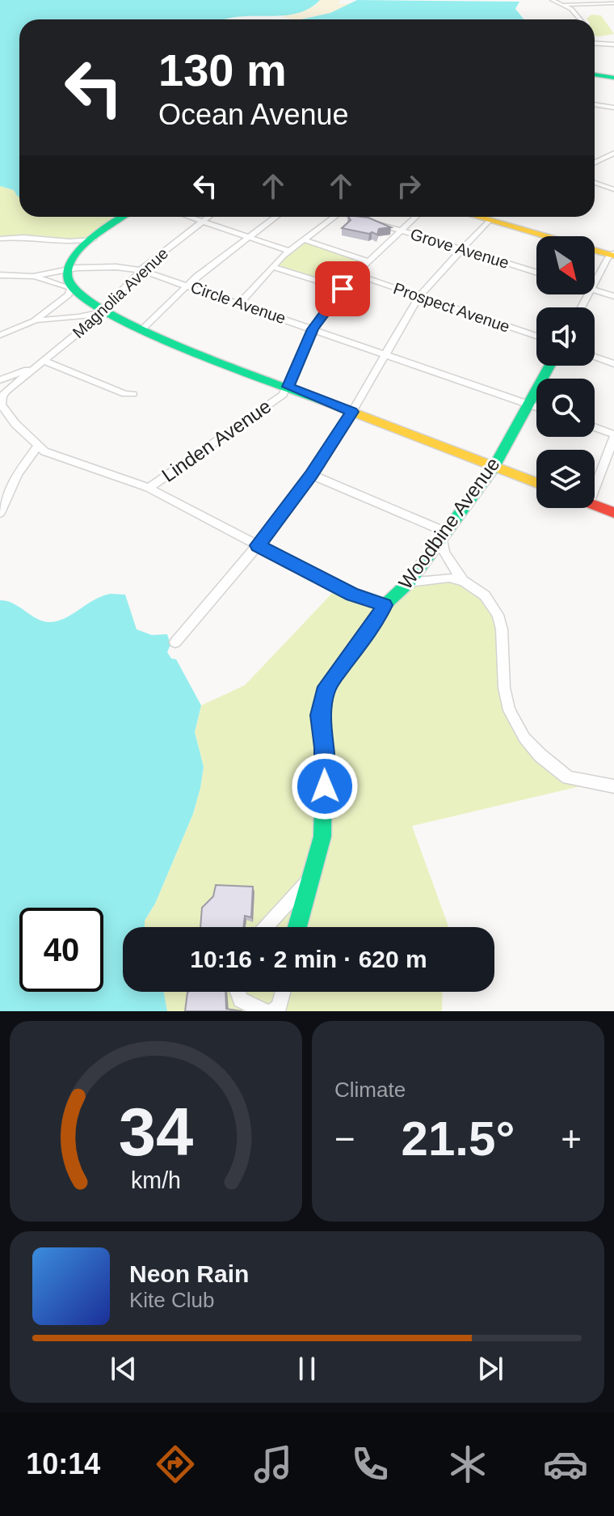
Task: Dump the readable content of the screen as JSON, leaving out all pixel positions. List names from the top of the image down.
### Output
{
  "streets": {
    "street": [
      "Grove Avenue",
      "Magnolia Avenue",
      "Circle Avenue",
      "Prospect Avenue",
      "Linden Avenue",
      "Woodbine Avenue"
    ]
  },
  "crossings": [
    ["Grove Avenue", "Linden Avenue"],
    ["Magnolia Avenue", "Circle Avenue"],
    ["Circle Avenue", "Linden Avenue"],
    ["Circle Avenue", "Woodbine Avenue"],
    ["Prospect Avenue", "Linden Avenue"]
  ],
  "north": "bottom right",
  "page": {
    "turn": ["130 m", "Ocean Avenue"],
    "limit": "40",
    "trip": "10:16 · 2 min · 620 m",
    "tile": "Climate",
    "heat": ["−", "21.5°", "+"],
    "song": ["Neon Rain", "Kite Club"],
    "tabs": "10:14",
    "gauge": ["34", "km/h"]
  }
}
